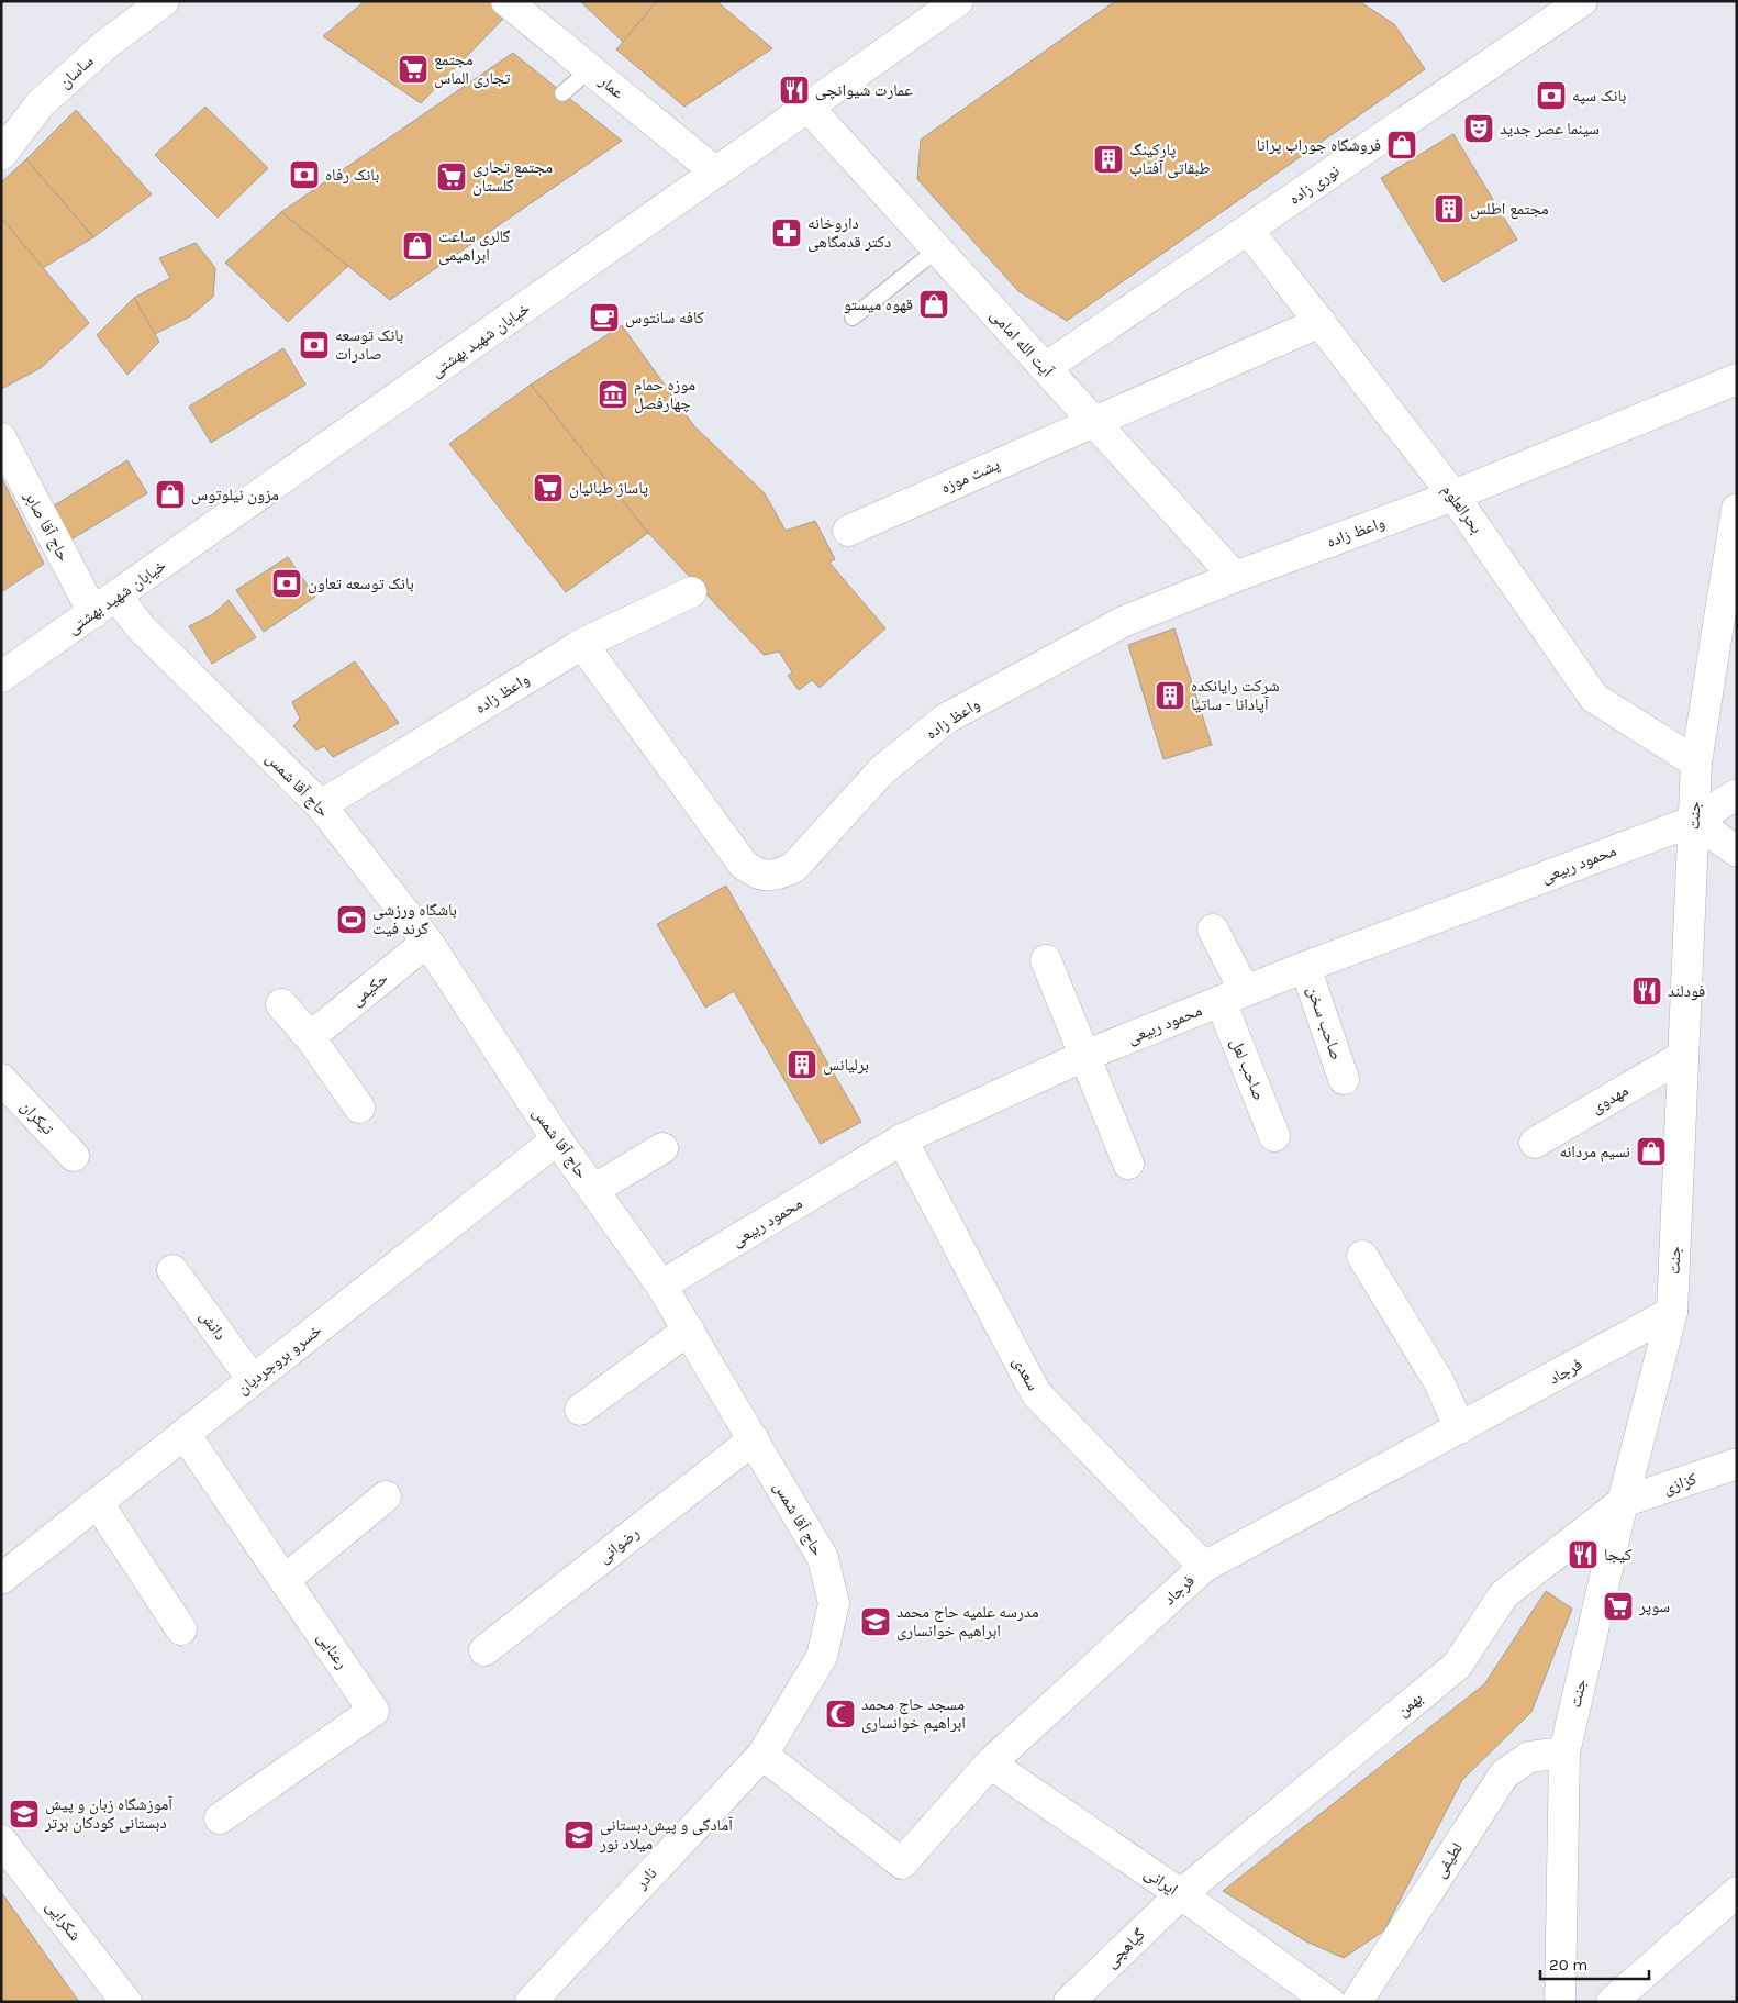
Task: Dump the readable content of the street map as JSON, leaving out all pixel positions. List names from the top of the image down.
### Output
{
  "streets": {
    "street": [
      "ساسان",
      "عمار",
      "نوری زاده",
      "خیابان شهید بهشتی",
      "آیت الله امامی",
      "پشت موزه",
      "بحرالعلوم",
      "حاج آقا صابر",
      "واعظ زاده",
      "حاج آقا شمس",
      "جنت",
      "محمود ربیعی",
      "حکیمی",
      "صاحب سخن",
      "صاحب لعل",
      "مهدوی",
      "تیکران",
      "دانش",
      "خسرو بروجردیان",
      "فرجاد",
      "سعدی",
      "کزازی",
      "رضوانی",
      "رعنایی",
      "بهمن",
      "لطیفی",
      "نادر",
      "ایرانی",
      "شکرایی",
      "گیاهچی"
    ]
  },
  "crossings": [
    ["عمار", "خیابان شهید بهشتی"],
    ["نوری زاده", "آیت الله امامی"],
    ["نوری زاده", "بحرالعلوم"],
    ["خیابان شهید بهشتی", "آیت الله امامی"],
    ["خیابان شهید بهشتی", "حاج آقا صابر"],
    ["خیابان شهید بهشتی", "حاج آقا شمس"],
    ["آیت الله امامی", "پشت موزه"],
    ["آیت الله امامی", "واعظ زاده"],
    ["پشت موزه", "بحرالعلوم"],
    ["بحرالعلوم", "واعظ زاده"],
    ["بحرالعلوم", "جنت"],
    ["حاج آقا صابر", "حاج آقا شمس"],
    ["واعظ زاده", "حاج آقا شمس"],
    ["حاج آقا شمس", "محمود ربیعی"],
    ["حاج آقا شمس", "حکیمی"],
    ["حاج آقا شمس", "خسرو بروجردیان"],
    ["حاج آقا شمس", "فرجاد"],
    ["حاج آقا شمس", "رضوانی"],
    ["حاج آقا شمس", "نادر"],
    ["جنت", "محمود ربیعی"],
    ["جنت", "مهدوی"],
    ["جنت", "فرجاد"],
    ["جنت", "کزازی"],
    ["جنت", "بهمن"],
    ["جنت", "لطیفی"],
    ["محمود ربیعی", "صاحب سخن"],
    ["محمود ربیعی", "صاحب لعل"],
    ["محمود ربیعی", "سعدی"],
    ["دانش", "خسرو بروجردیان"],
    ["خسرو بروجردیان", "رعنایی"],
    ["فرجاد", "سعدی"],
    ["فرجاد", "نادر"],
    ["فرجاد", "ایرانی"],
    ["کزازی", "بهمن"],
    ["بهمن", "ایرانی"],
    ["بهمن", "گیاهچی"],
    ["ایرانی", "گیاهچی"]
  ],
  "places": {
    "supermarket": [
      "مجتمع تجاری الماس",
      "مجتمع تجاری گلستان",
      "پاساژ طبائیان",
      "سوپر"
    ],
    "restaurant": ["عمارت شیوانچی", "فودلند", "کیجا"],
    "bank": [
      "بانک سپه",
      "بانک رفاه",
      "بانک توسعه صادرات",
      "بانک توسعه تعاون"
    ],
    "theatre": ["سینما عصر جدید"],
    "shop": [
      "فروشگاه جوراب پرانا",
      "گالری ساعت ابراهیمی",
      "قهوه میستو",
      "مزون نیلوتوس",
      "نسیم مردانه"
    ],
    "building": [
      "پارکینگ طبقاتی آفتاب",
      "مجتمع اطلس",
      "شرکت رایانکده آپادانا - ساتیا",
      "برلیانس"
    ],
    "pharmacy": ["داروخانه دکتر قدمگاهی"],
    "cafe": ["کافه سانتوس"],
    "museum": ["موزه حمام چهارفصل"],
    "sports": ["باشگاه ورزشی گرند فیت"],
    "school or university": ["مدرسه علمیه حاج محمد ابراهیم خوانساری", "آموزشگاه زبان و پیش دبستانی کودکان برتر", "آمادگی و پیش‌دبستانی میلاد نور"],
    "mosque": ["مسجد حاج محمد ابراهیم خوانساری"]
  },
  "scale_bar": "20 m"
}
